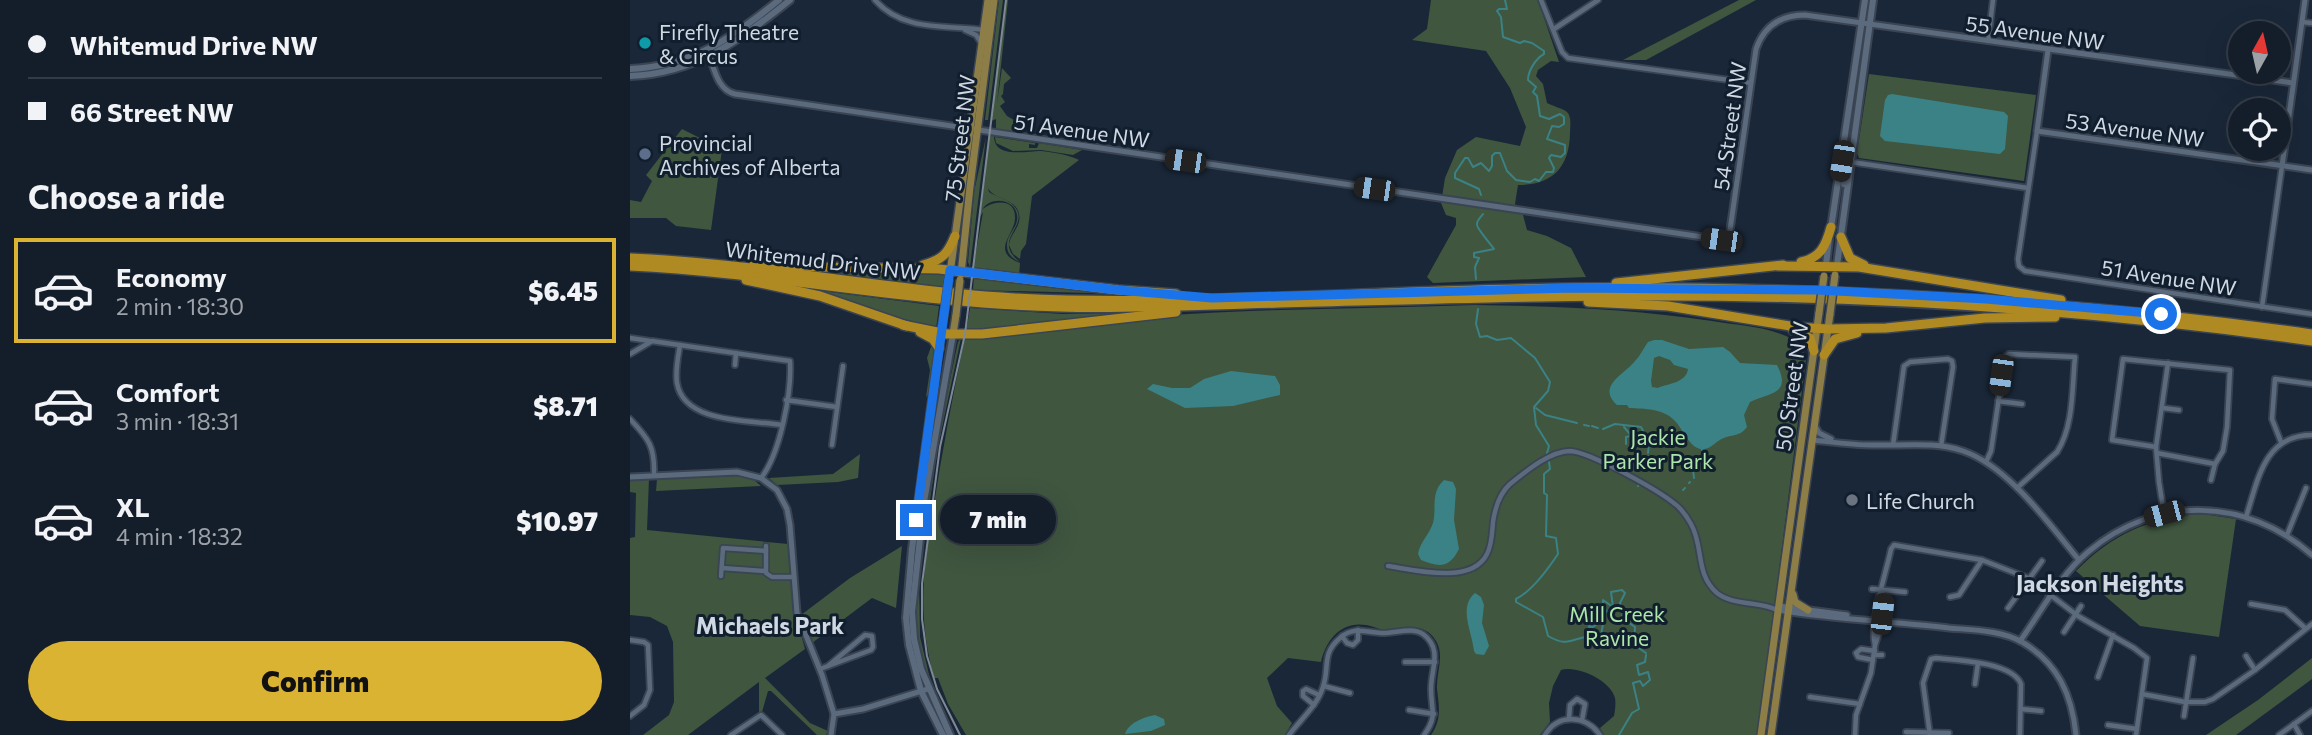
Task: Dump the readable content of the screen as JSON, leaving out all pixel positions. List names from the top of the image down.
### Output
{
  "streets": {
    "highway": ["Whitemud Drive NW"],
    "main road": ["75 Street NW", "50 Street NW"],
    "street": [
      "55 Avenue NW",
      "54 Street NW",
      "53 Avenue NW",
      "51 Avenue NW"
    ]
  },
  "crossings": [
    ["55 Avenue NW", "54 Street NW"],
    ["55 Avenue NW", "50 Street NW"],
    ["54 Street NW", "51 Avenue NW"],
    ["51 Avenue NW", "75 Street NW"]
  ],
  "districts": ["Jackson Heights", "Michaels Park"],
  "parks": ["Jackie Parker Park", "Mill Creek Ravine"],
  "places": ["Firefly Theatre & Circus", "Provincial Archives of Alberta", "Life Church"],
  "north": "top",
  "page": {
    "banner": ["Whitemud Drive NW", "66 Street NW"],
    "heading": "Choose a ride",
    "list": [
      {
        "name": "Economy",
        "note": "2 min · 18:30",
        "value": "$6.45"
      },
      {
        "name": "Comfort",
        "note": "3 min · 18:31",
        "value": "$8.71"
      },
      {
        "name": "XL",
        "note": "4 min · 18:32",
        "value": "$10.97"
      }
    ],
    "bubble": "7 min",
    "buttons": "Confirm"
  }
}
